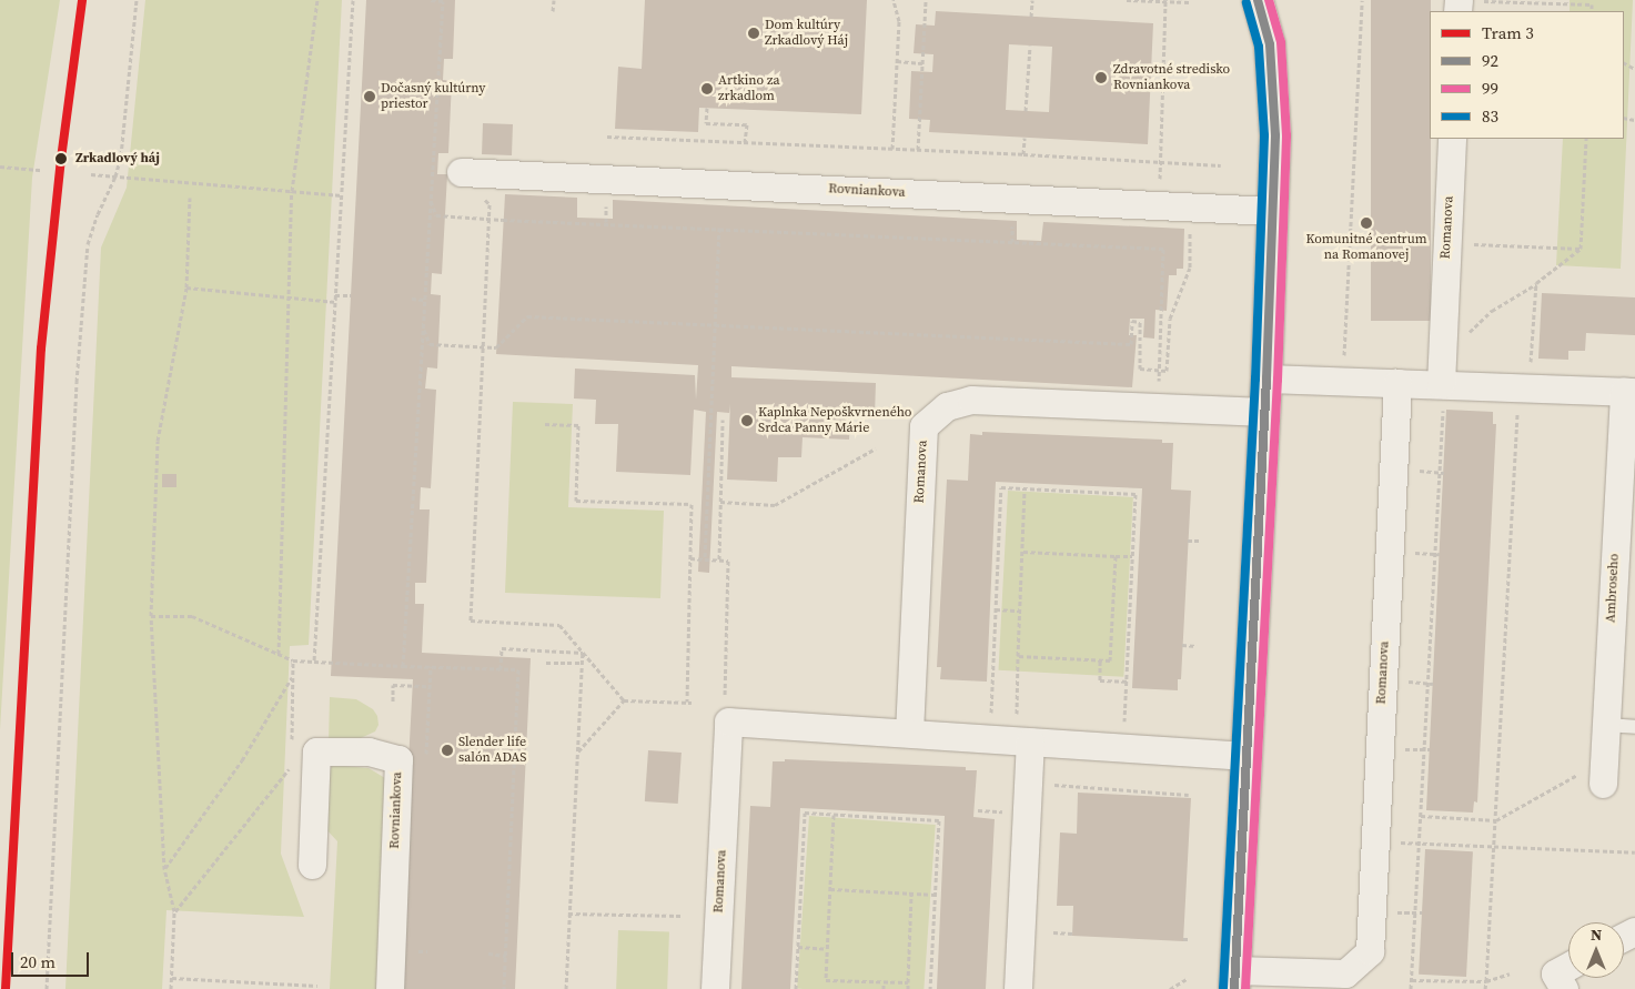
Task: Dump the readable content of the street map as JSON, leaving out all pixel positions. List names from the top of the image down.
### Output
{
  "streets": {
    "street": ["Rovniankova", "Romanova", "Ambroseho"]
  },
  "crossings": [
    ["Rovniankova", "Romanova"],
    ["Romanova", "Ambroseho"]
  ],
  "places": [
    "Dom kultúry Zrkadlový Háj",
    "Zdravotné stredisko Rovniankova",
    "Artkino za zrkadlom",
    "Dočasný kultúrny priestor",
    "Zrkadlový háj",
    "Komunitné centrum na Romanovej",
    "Kaplnka Nepoškvrneného Srdca Panny Márie",
    "Slender life salón ADAS"
  ],
  "lines": [
    "tram line 3",
    "transit line 92",
    "transit line 99",
    "transit line 83"
  ],
  "legend": [
    "Tram 3",
    "92",
    "99",
    "83"
  ],
  "scale_bar": "20 m",
  "north": "top"
}
